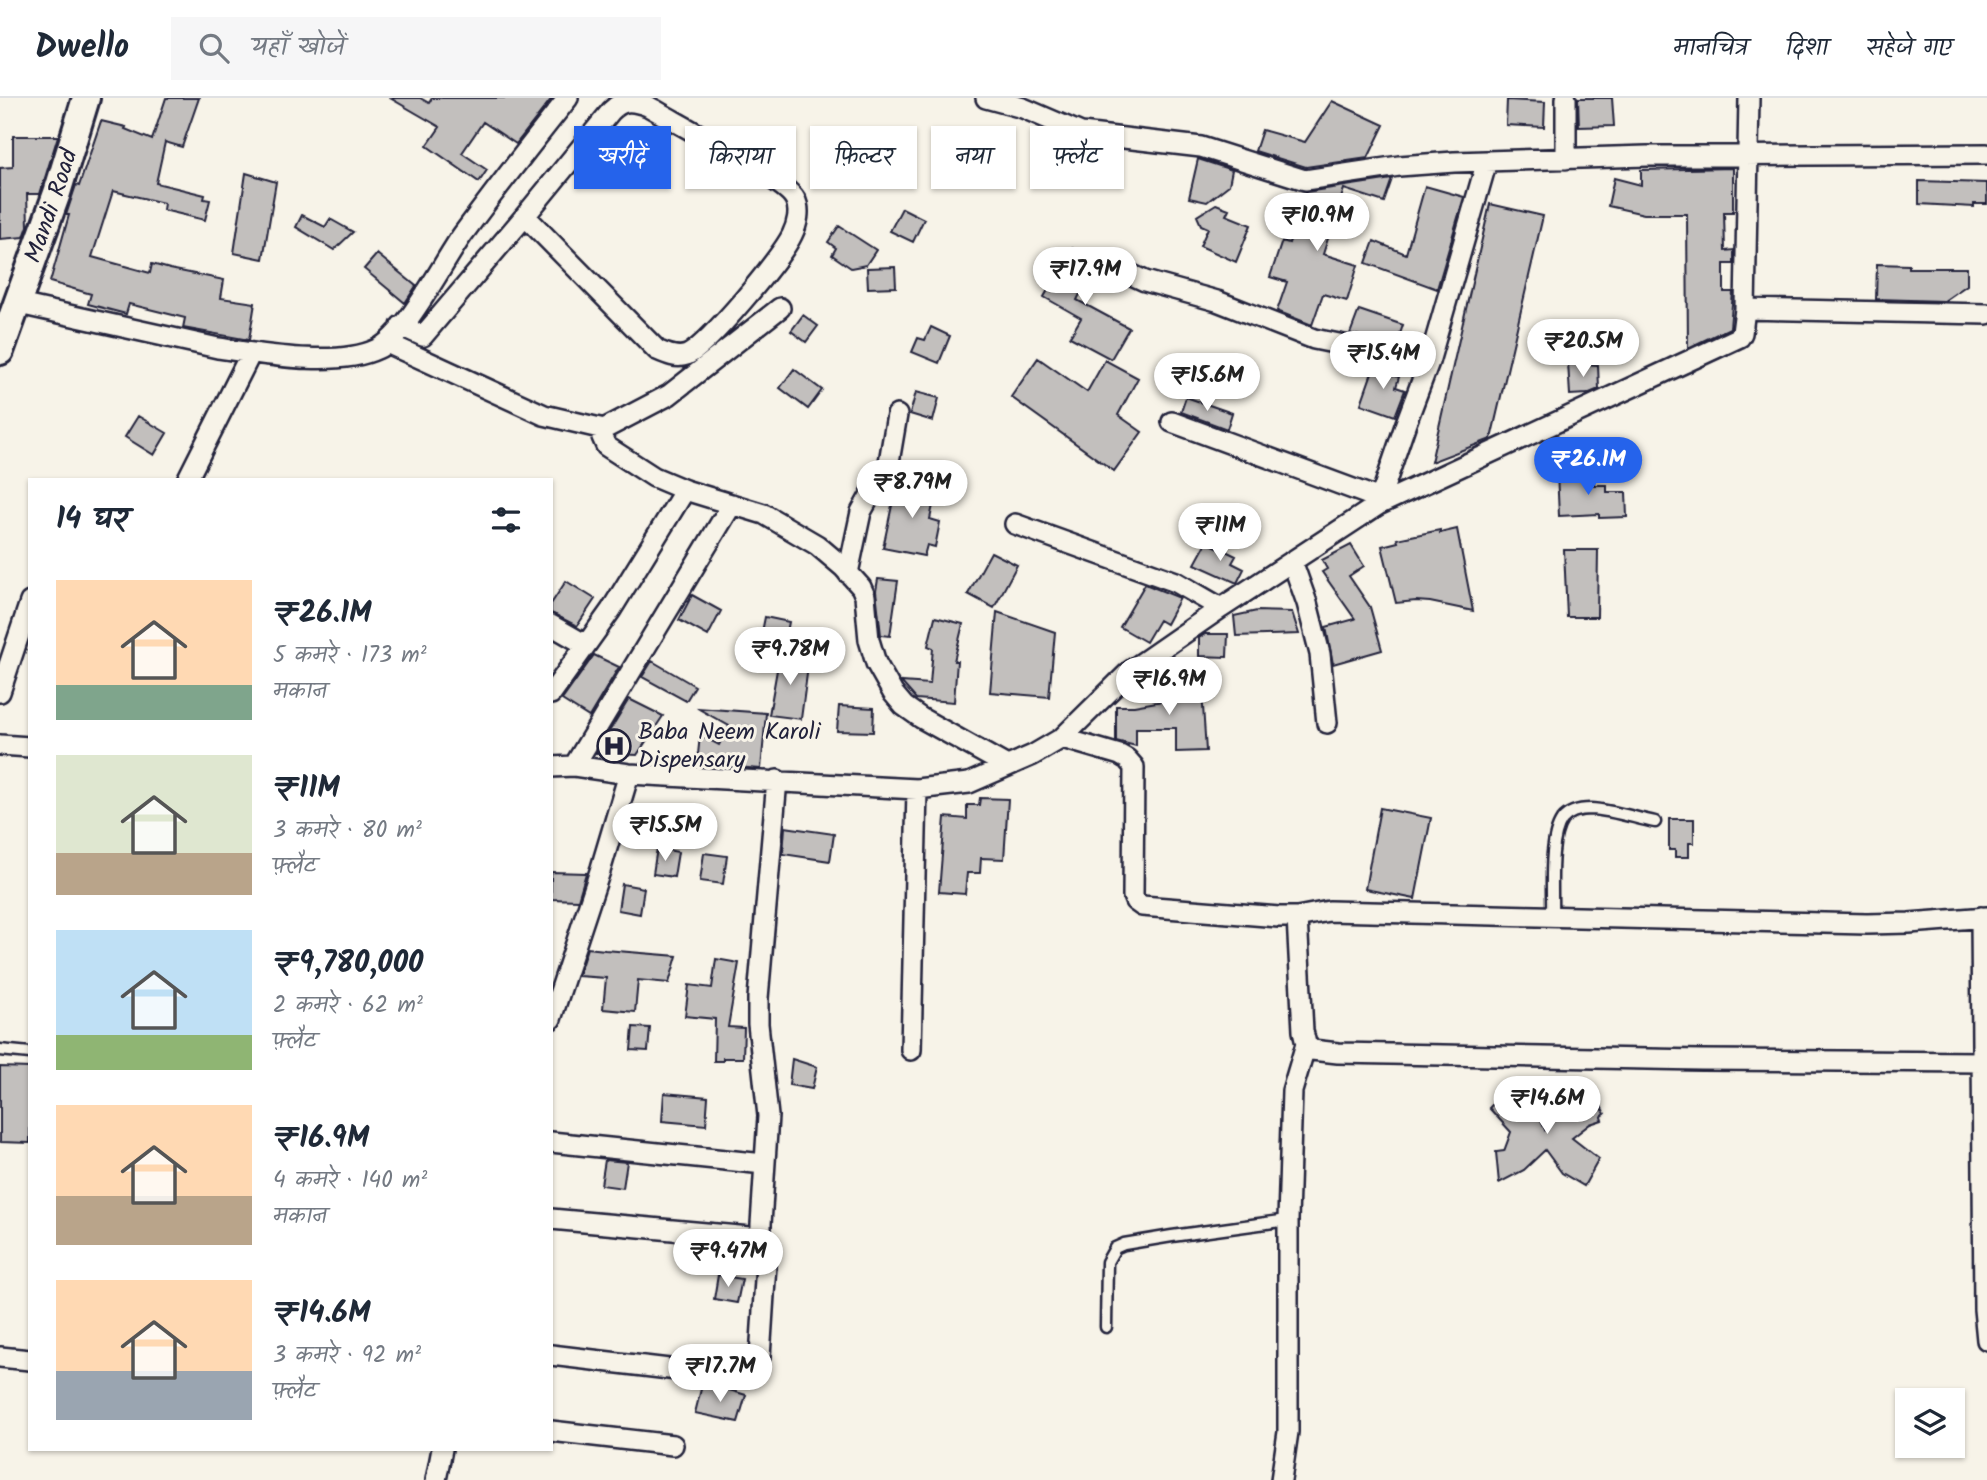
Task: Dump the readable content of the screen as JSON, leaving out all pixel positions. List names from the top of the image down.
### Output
{
  "streets": {
    "street": ["Mandi Road"]
  },
  "places": {
    "hospital": ["Baba Neem Karoli Dispensary"]
  },
  "page": {
    "header": "Dwello",
    "search": "यहाँ खोजें",
    "nav": ["मानचित्र", "दिशा", "सहेजे गए"],
    "chip": [
      "खरीदें",
      "किराया",
      "फ़िल्टर",
      "नया",
      "फ़्लैट"
    ],
    "price": [
      "₹10.9M",
      "₹17.9M",
      "₹20.5M",
      "₹15.4M",
      "₹15.6M",
      "₹26.1M",
      "₹8.79M",
      "₹11M",
      "₹9.78M",
      "₹16.9M",
      "₹15.5M",
      "₹14.6M",
      "₹9.47M",
      "₹17.7M"
    ],
    "heading": "14 घर",
    "list": [
      {
        "name": "₹26.1M",
        "note": "5 कमरे · 173 m² · मकान"
      },
      {
        "name": "₹11M",
        "note": "3 कमरे · 80 m² · फ़्लैट"
      },
      {
        "name": "₹9,780,000",
        "note": "2 कमरे · 62 m² · फ़्लैट"
      },
      {
        "name": "₹16.9M",
        "note": "4 कमरे · 140 m² · मकान"
      },
      {
        "name": "₹14.6M",
        "note": "3 कमरे · 92 m² · फ़्लैट"
      }
    ]
  }
}
